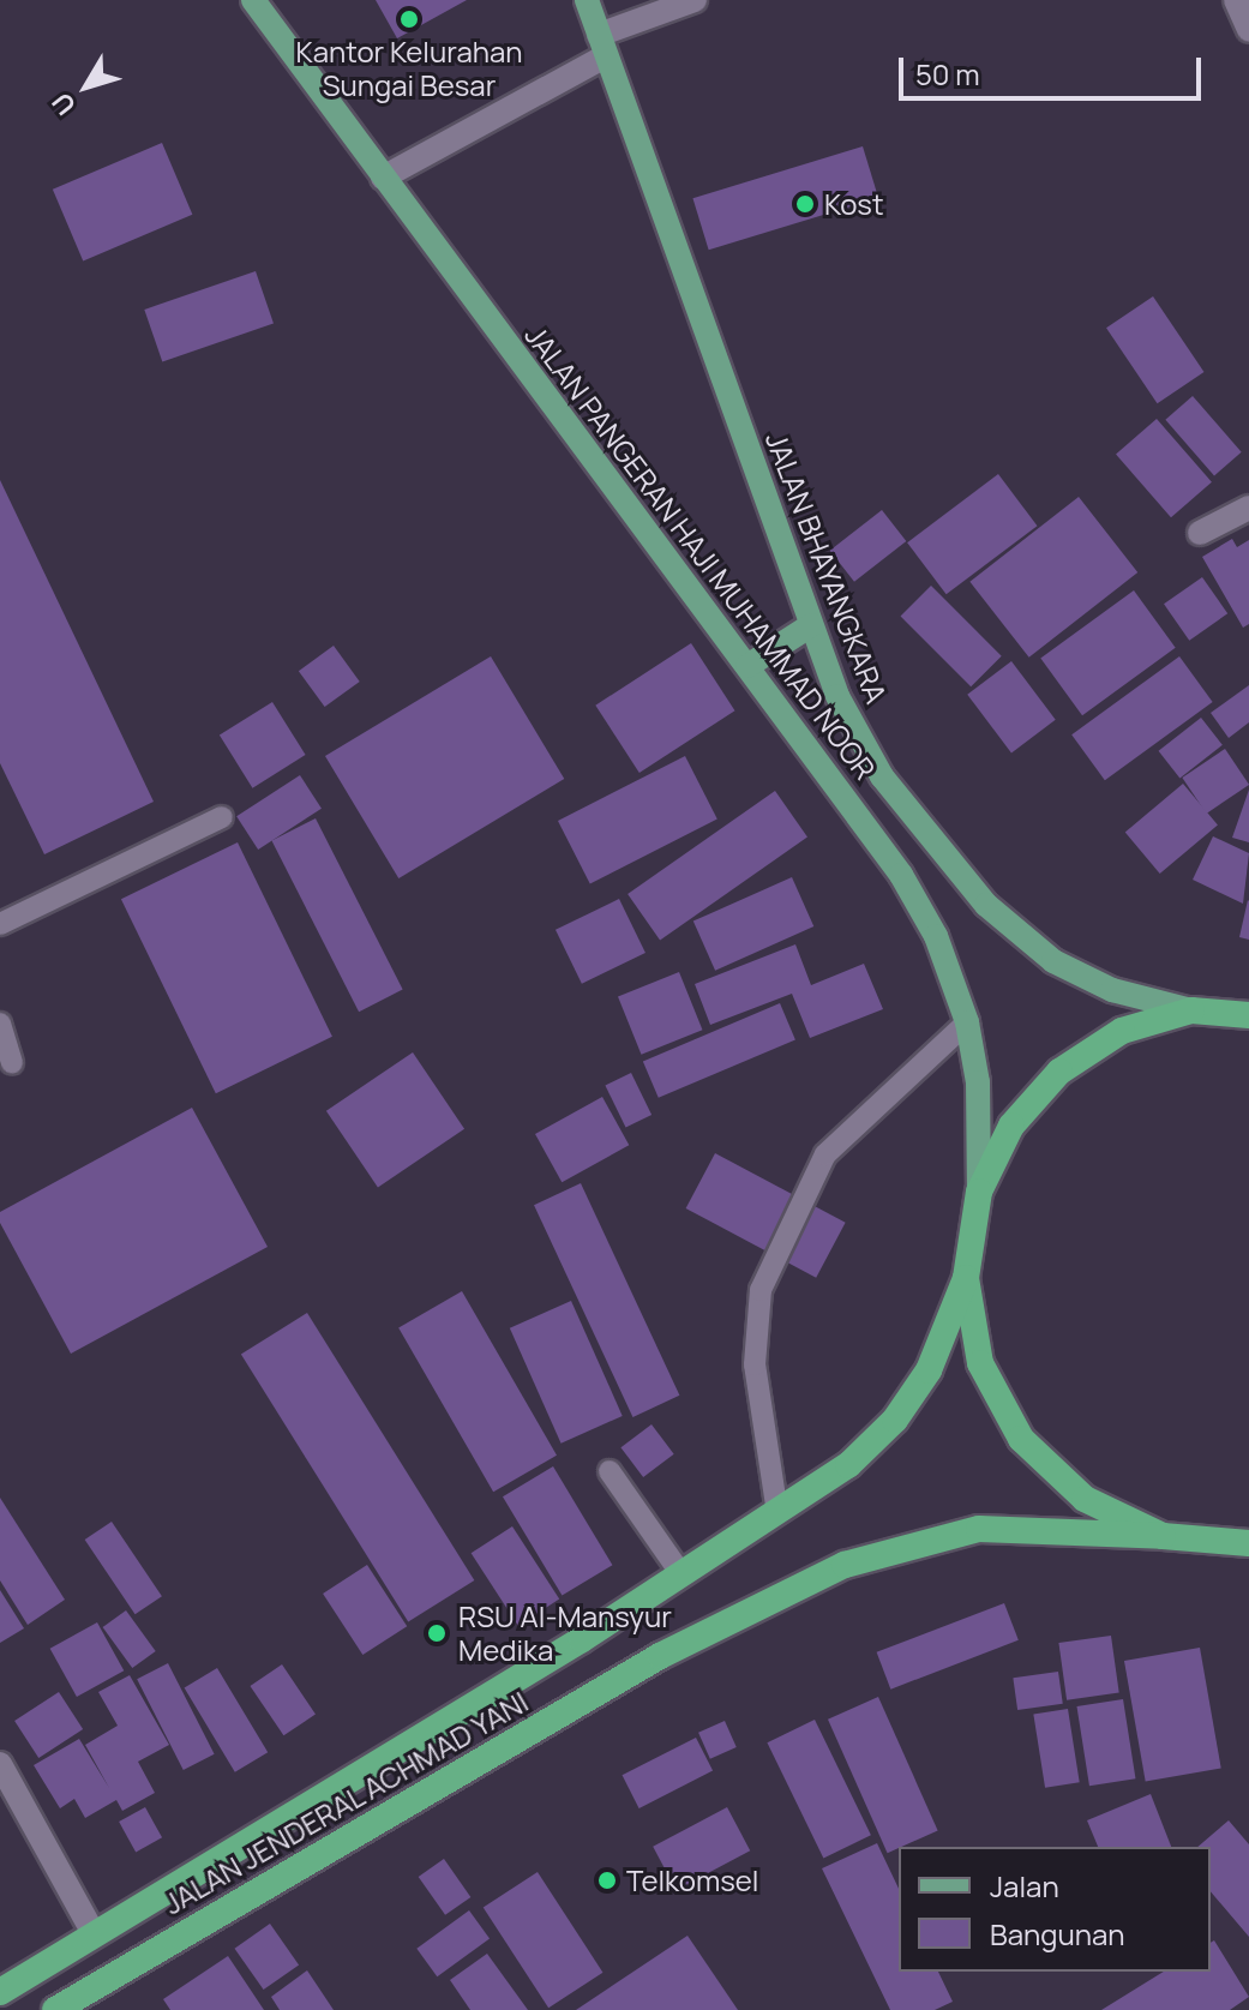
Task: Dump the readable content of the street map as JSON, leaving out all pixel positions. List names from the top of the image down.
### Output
{
  "streets": {
    "highway": ["JALAN JENDERAL ACHMAD YANI"],
    "main road": ["JALAN PANGERAN HAJI MUHAMMAD NOOR", "JALAN BHAYANGKARA"]
  },
  "places": [
    "Kantor Kelurahan Sungai Besar",
    "Kost",
    "RSU Al-Mansyur Medika",
    "Telkomsel"
  ],
  "legend": ["Jalan", "Bangunan"],
  "scale_bar": "50 m",
  "north": "bottom left"
}
